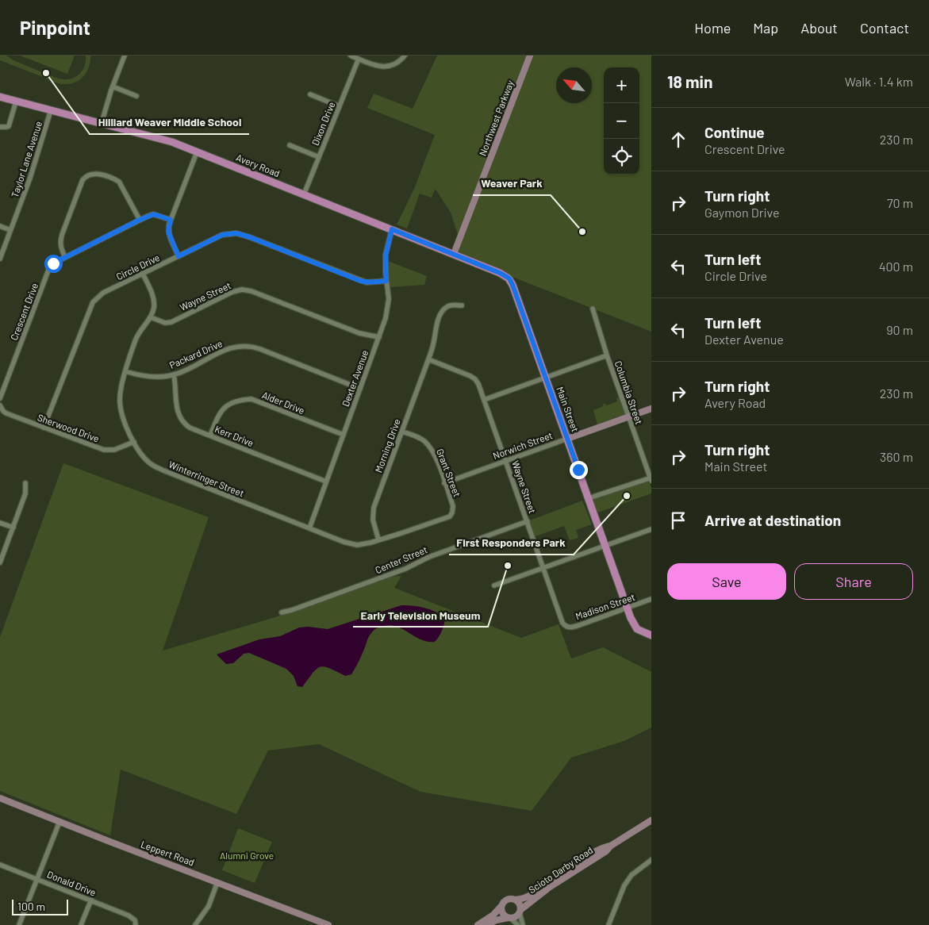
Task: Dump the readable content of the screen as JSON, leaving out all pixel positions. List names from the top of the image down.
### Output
{
  "streets": {
    "main road": [
      "Northwest Parkway",
      "Avery Road",
      "Main Street",
      "Norwich Street",
      "Leppert Road",
      "Scioto Darby Road"
    ],
    "street": [
      "Dixon Drive",
      "Taylor Lane Avenue",
      "Circle Drive",
      "Wayne Street",
      "Crescent Drive",
      "Packard Drive",
      "Dexter Avenue",
      "Columbia Street",
      "Alder Drive",
      "Sherwood Drive",
      "Kerr Drive",
      "Morning Drive",
      "Grant Street",
      "Winterringer Street",
      "Center Street",
      "Madison Street",
      "Donald Drive"
    ]
  },
  "crossings": [
    ["Northwest Parkway", "Avery Road"],
    ["Dixon Drive", "Avery Road"],
    ["Taylor Lane Avenue", "Avery Road"],
    ["Avery Road", "Dexter Avenue"],
    ["Avery Road", "Main Street"],
    ["Circle Drive", "Dexter Avenue"],
    ["Circle Drive", "Sherwood Drive"],
    ["Circle Drive", "Winterringer Street"],
    ["Wayne Street", "Dexter Avenue"],
    ["Wayne Street", "Morning Drive"],
    ["Wayne Street", "Norwich Street"],
    ["Wayne Street", "Winterringer Street"],
    ["Wayne Street", "Center Street"],
    ["Wayne Street", "Madison Street"],
    ["Packard Drive", "Dexter Avenue"],
    ["Packard Drive", "Kerr Drive"],
    ["Packard Drive", "Winterringer Street"],
    ["Dexter Avenue", "Alder Drive"],
    ["Dexter Avenue", "Kerr Drive"],
    ["Dexter Avenue", "Winterringer Street"],
    ["Columbia Street", "Norwich Street"],
    ["Alder Drive", "Kerr Drive"],
    ["Main Street", "Norwich Street"],
    ["Main Street", "Madison Street"],
    ["Sherwood Drive", "Winterringer Street"],
    ["Morning Drive", "Grant Street"],
    ["Morning Drive", "Winterringer Street"],
    ["Norwich Street", "Grant Street"],
    ["Grant Street", "Winterringer Street"]
  ],
  "parks": ["Alumni Grove"],
  "places": [
    "Hilliard Weaver Middle School",
    "Weaver Park",
    "First Responders Park",
    "Early Television Museum"
  ],
  "scale_bar": "100 m",
  "north": "top left",
  "page": {
    "header": "Pinpoint",
    "nav": [
      "Home",
      "Map",
      "About",
      "Contact"
    ],
    "heading": ["18 min", "Walk · 1.4 km"],
    "map_buttons": ["+", "−"],
    "list": [
      ["Continue", "Crescent Drive", "230 m"],
      ["Turn right", "Gaymon Drive", "70 m"],
      ["Turn left", "Circle Drive", "400 m"],
      ["Turn left", "Dexter Avenue", "90 m"],
      ["Turn right", "Avery Road", "230 m"],
      ["Turn right", "Main Street", "360 m"],
      "Arrive at destination"
    ],
    "buttons": ["Save", "Share"],
    "scale": "100 m"
  }
}
